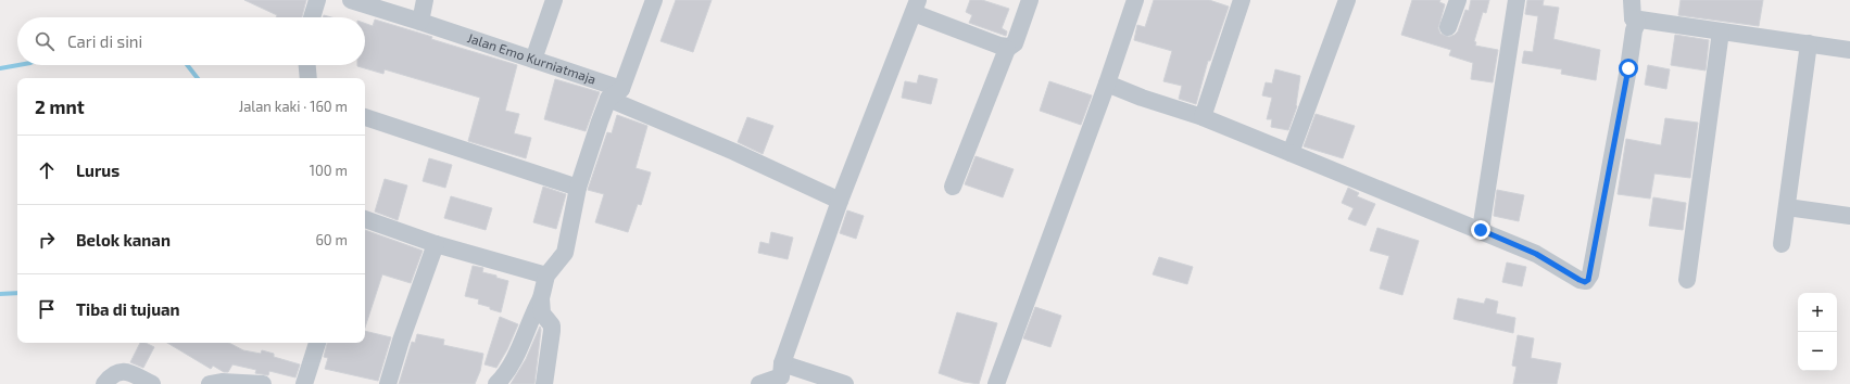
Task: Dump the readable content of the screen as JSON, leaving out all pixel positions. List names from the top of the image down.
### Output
{
  "streets": {
    "street": ["Jalan Emo Kurniatmaja"]
  },
  "page": {
    "search": "Cari di sini",
    "heading": ["2 mnt", "Jalan kaki · 160 m"],
    "list": [
      ["Lurus", "100 m"],
      ["Belok kanan", "60 m"],
      "Tiba di tujuan"
    ],
    "map_buttons": ["+", "−"]
  }
}
